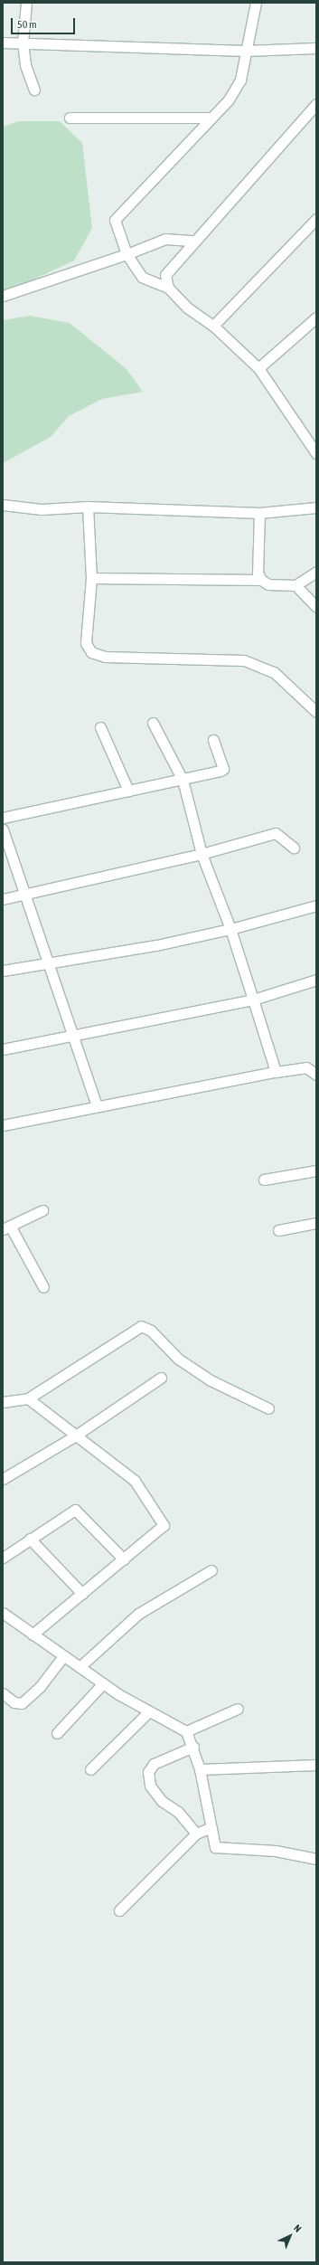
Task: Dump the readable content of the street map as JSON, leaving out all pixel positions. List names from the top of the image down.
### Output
{
  "scale_bar": "50 m",
  "north": "top right"
}
